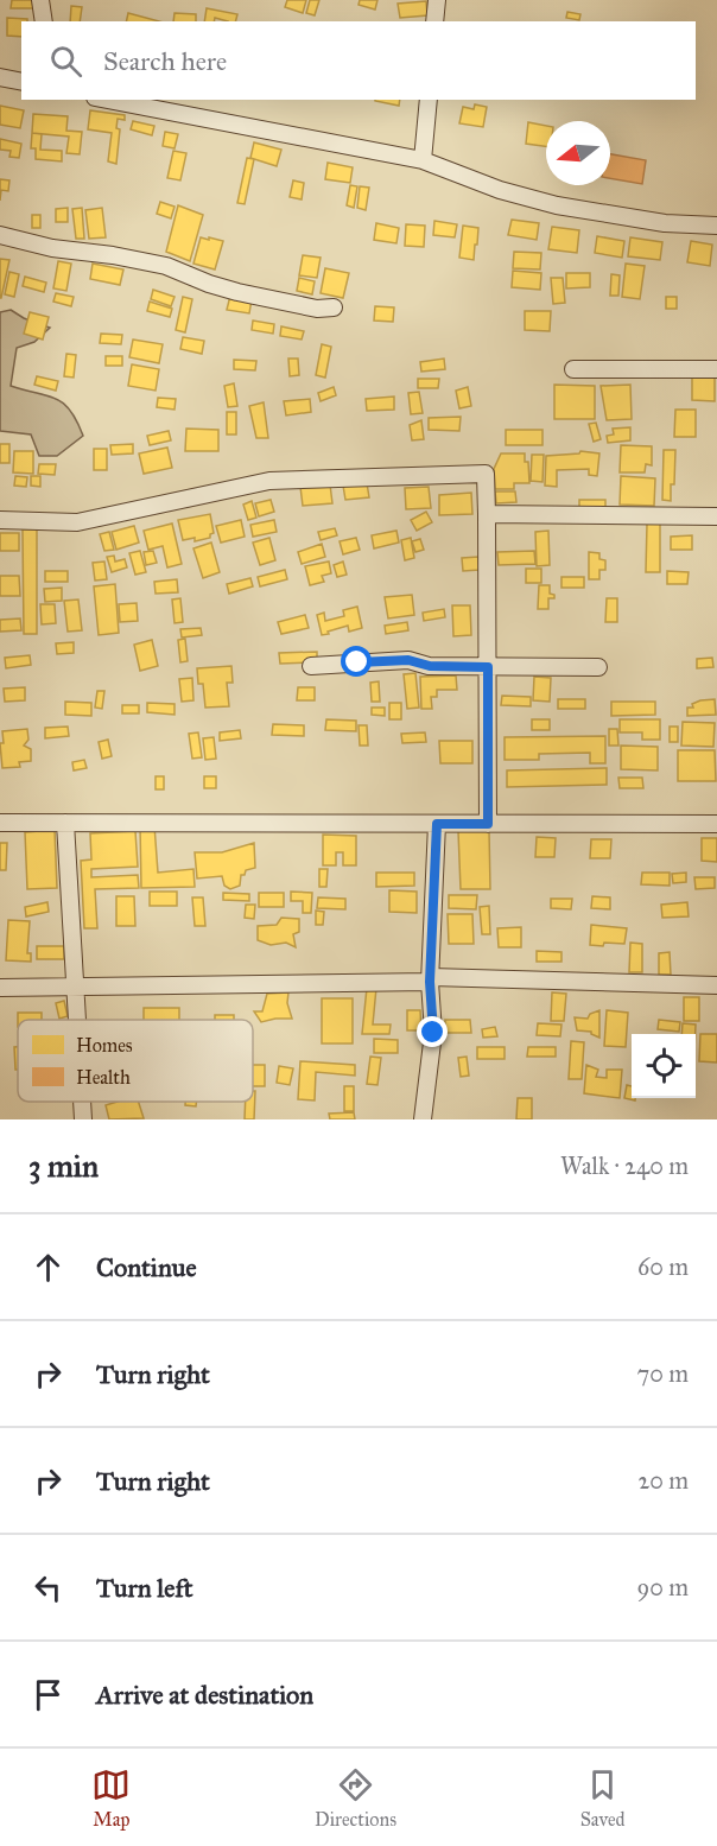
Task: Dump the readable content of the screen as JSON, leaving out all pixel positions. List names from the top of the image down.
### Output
{
  "legend": ["Homes", "Health"],
  "north": "left",
  "page": {
    "search": "Search here",
    "heading": ["3 min", "Walk · 240 m"],
    "list": [
      ["Continue", "60 m"],
      ["Turn right", "70 m"],
      ["Turn right", "20 m"],
      ["Turn left", "90 m"],
      "Arrive at destination"
    ],
    "nav": ["Map", "Directions", "Saved"]
  }
}
